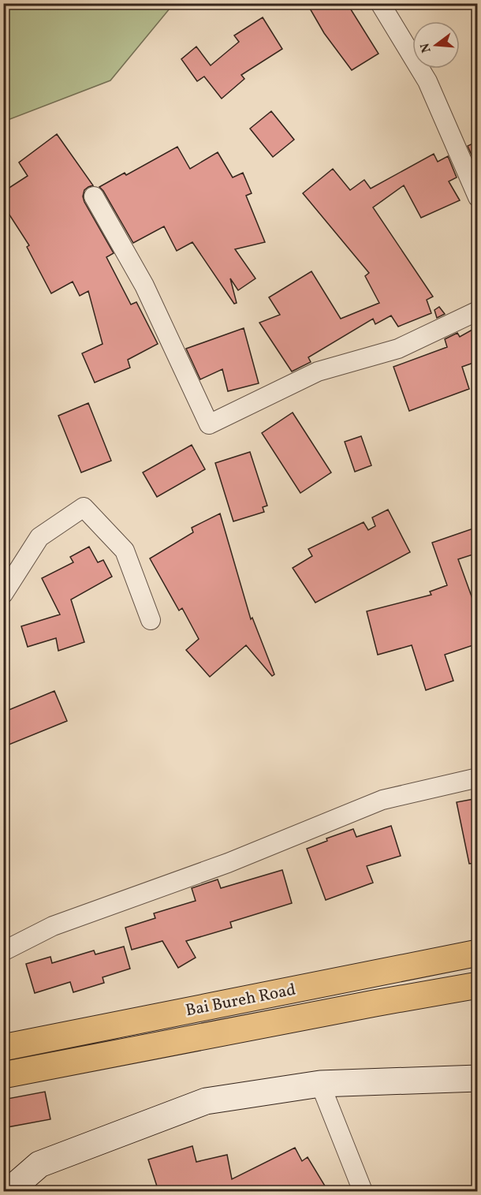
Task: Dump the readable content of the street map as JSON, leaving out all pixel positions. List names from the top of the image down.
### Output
{
  "streets": {
    "highway": ["Bai Bureh Road"]
  },
  "north": "left"
}
